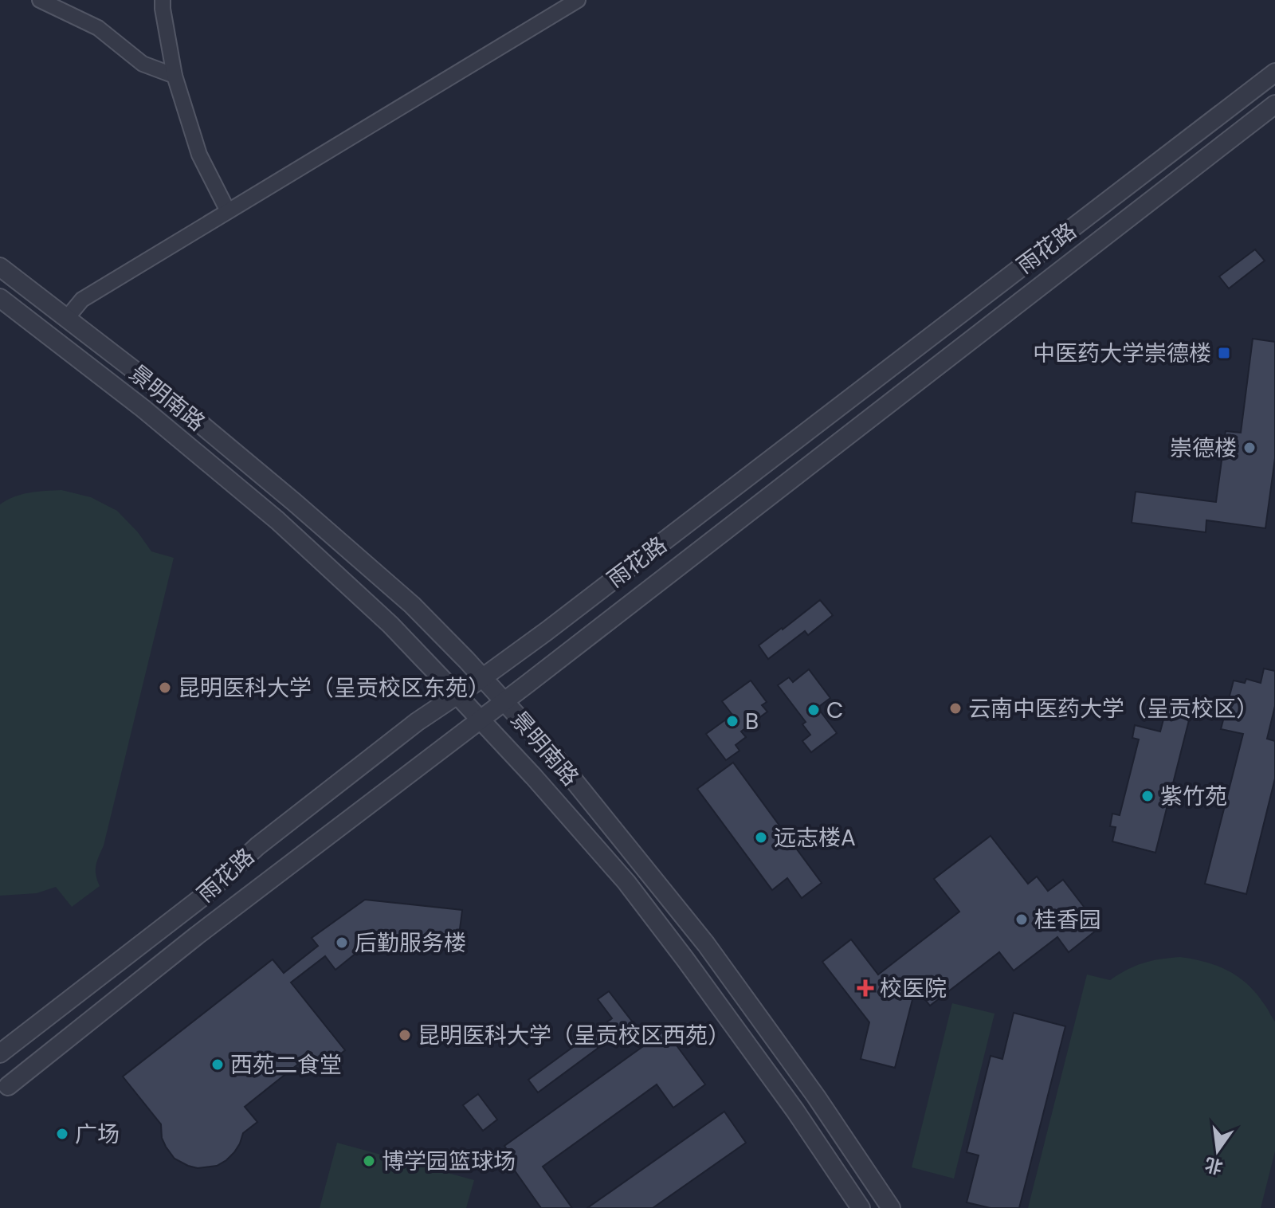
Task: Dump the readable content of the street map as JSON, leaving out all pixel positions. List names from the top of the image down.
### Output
{
  "streets": {
    "street": ["雨花路", "景明南路"]
  },
  "crossings": [
    ["雨花路", "景明南路"]
  ],
  "places": {
    "transit": ["中医药大学崇德楼"],
    "other": [
      "崇德楼",
      "昆明医科大学（呈贡校区东苑）",
      "云南中医药大学（呈贡校区）",
      "C",
      "B",
      "紫竹苑",
      "远志楼A",
      "桂香园",
      "后勤服务楼",
      "昆明医科大学（呈贡校区西苑）",
      "西苑二食堂",
      "广场",
      "博学园篮球场"
    ],
    "health": ["校医院"]
  },
  "north": "bottom"
}
